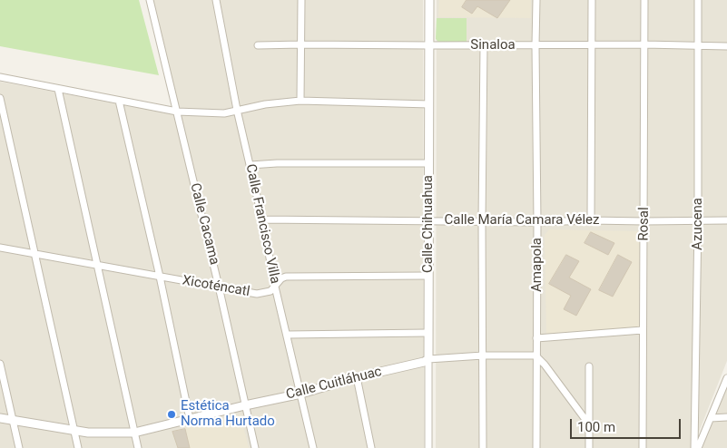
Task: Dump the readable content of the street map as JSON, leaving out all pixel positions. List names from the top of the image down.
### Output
{
  "streets": {
    "street": [
      "Sinaloa",
      "Calle María Camara Vélez",
      "Calle Cacama",
      "Calle Francisco Villa",
      "Calle Chihuahua",
      "Rosal",
      "Azucena",
      "Amapola",
      "Xicoténcatl",
      "Calle Cuitláhuac"
    ]
  },
  "crossings": [
    ["Sinaloa", "Calle Chihuahua"],
    ["Sinaloa", "Rosal"],
    ["Sinaloa", "Azucena"],
    ["Sinaloa", "Amapola"],
    ["Calle María Camara Vélez", "Calle Francisco Villa"],
    ["Calle María Camara Vélez", "Calle Chihuahua"],
    ["Calle María Camara Vélez", "Rosal"],
    ["Calle María Camara Vélez", "Azucena"],
    ["Calle María Camara Vélez", "Amapola"],
    ["Calle Cacama", "Xicoténcatl"],
    ["Calle Cacama", "Calle Cuitláhuac"],
    ["Calle Francisco Villa", "Xicoténcatl"],
    ["Calle Francisco Villa", "Calle Cuitláhuac"],
    ["Calle Chihuahua", "Xicoténcatl"],
    ["Calle Chihuahua", "Calle Cuitláhuac"],
    ["Amapola", "Calle Cuitláhuac"]
  ],
  "places": ["Estética Norma Hurtado"],
  "scale_bar": "100 m"
}
